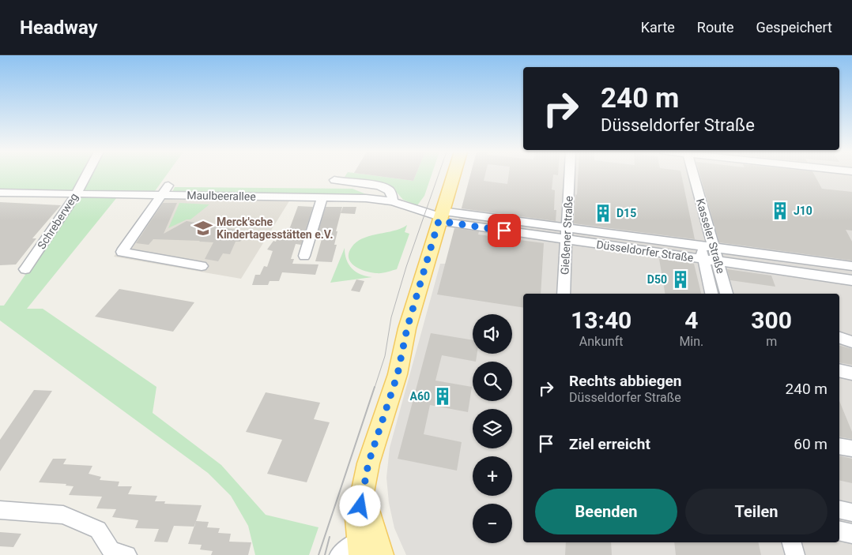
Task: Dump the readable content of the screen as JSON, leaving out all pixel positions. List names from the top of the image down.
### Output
{
  "streets": {
    "street": [
      "Maulbeerallee",
      "Schreberweg",
      "Gießener Straße",
      "Kasseler Straße",
      "Düsseldorfer Straße"
    ]
  },
  "crossings": [
    ["Maulbeerallee", "Schreberweg"],
    ["Maulbeerallee", "Düsseldorfer Straße"],
    ["Gießener Straße", "Düsseldorfer Straße"],
    ["Kasseler Straße", "Düsseldorfer Straße"]
  ],
  "places": {
    "building": [
      "J10",
      "D15",
      "D50",
      "A60"
    ],
    "school or university": ["Merck'sche Kindertagesstätten e.V."]
  },
  "page": {
    "header": "Headway",
    "nav": ["Karte", "Route", "Gespeichert"],
    "turn": ["240 m", "Düsseldorfer Straße"],
    "eta": [
      "13:40",
      "Ankunft",
      "4",
      "Min.",
      "300",
      "m"
    ],
    "map_buttons": ["+", "−"],
    "list": [
      {
        "name": "Rechts abbiegen",
        "note": "Düsseldorfer Straße",
        "value": "240 m"
      },
      {
        "name": "Ziel erreicht",
        "value": "60 m"
      }
    ],
    "buttons": ["Beenden", "Teilen"]
  }
}
